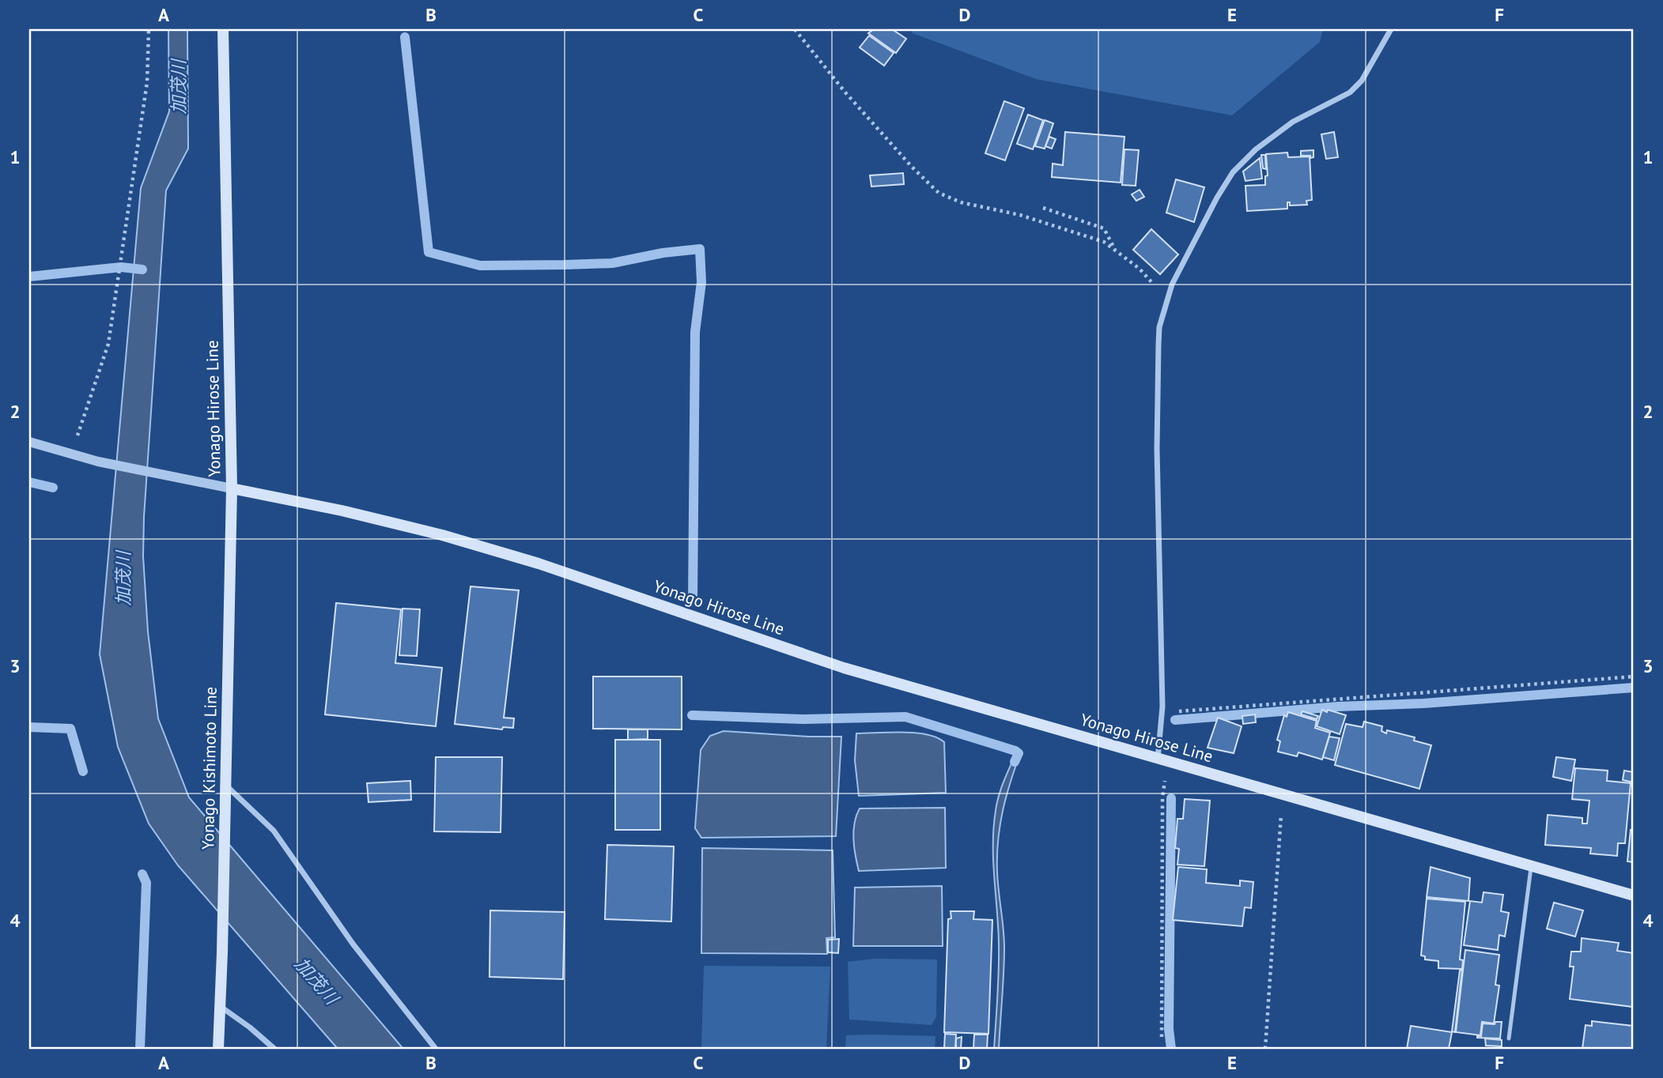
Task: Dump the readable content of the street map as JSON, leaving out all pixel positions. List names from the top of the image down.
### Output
{
  "streets": {
    "main road": ["Yonago Hirose Line", "Yonago Kishimoto Line"]
  },
  "crossings": [
    ["Yonago Hirose Line", "Yonago Kishimoto Line"]
  ],
  "water": ["加茂川"],
  "grid": {
    "columns": [
      "A",
      "B",
      "C",
      "D",
      "E",
      "F"
    ],
    "rows": [
      "1",
      "2",
      "3",
      "4"
    ]
  }
}
